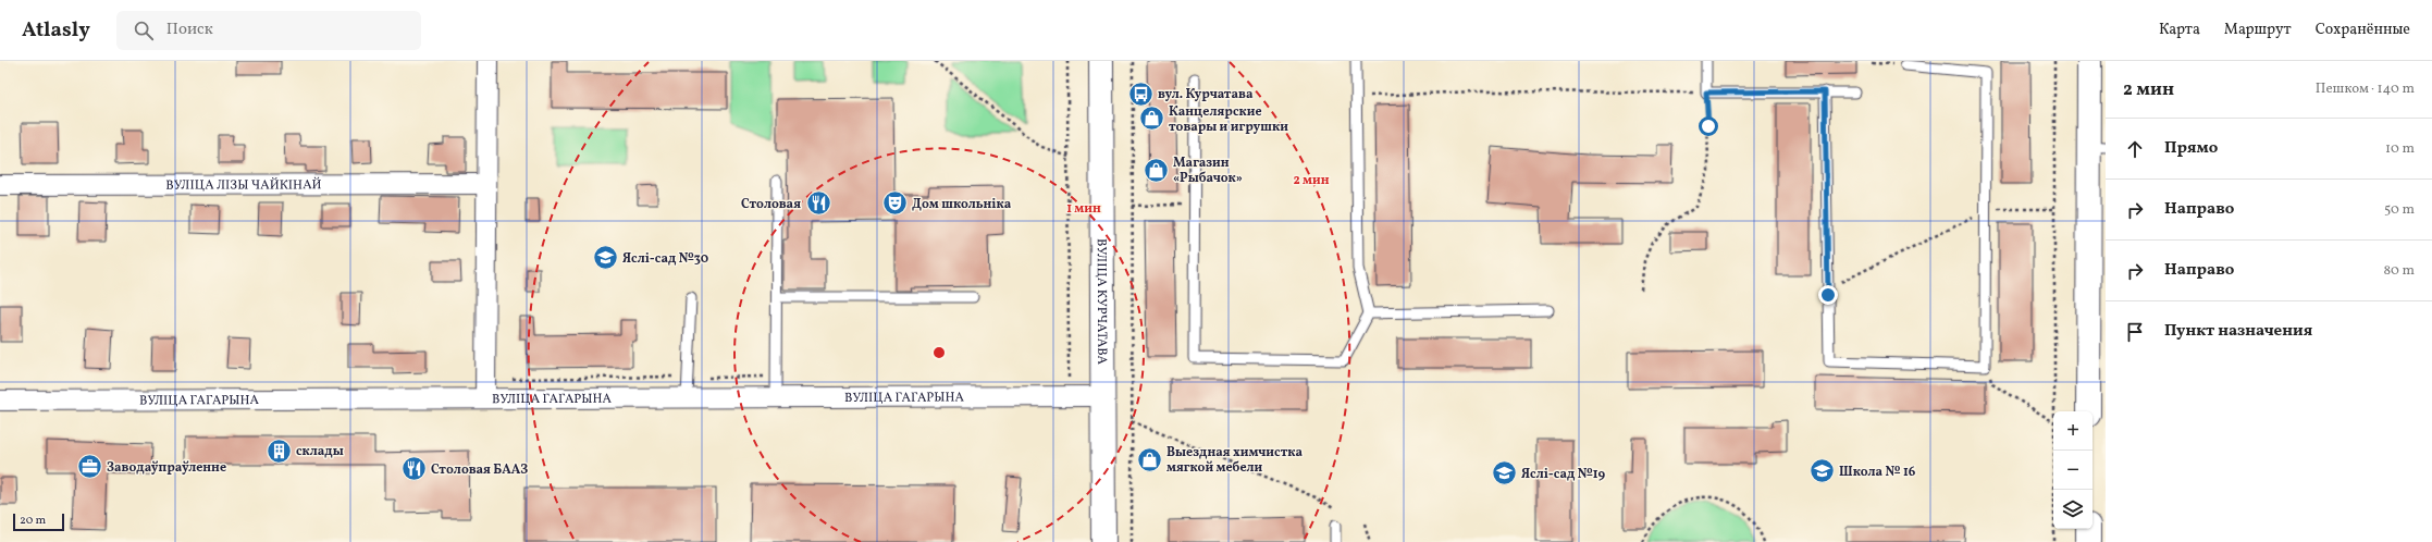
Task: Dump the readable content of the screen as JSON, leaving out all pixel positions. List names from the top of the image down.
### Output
{
  "streets": {
    "street": ["ВУЛІЦА ЛІЗЫ ЧАЙКІНАЙ", "ВУЛІЦА КУРЧАТАВА", "ВУЛІЦА ГАГАРЫНА"]
  },
  "crossings": [
    ["ВУЛІЦА КУРЧАТАВА", "ВУЛІЦА ГАГАРЫНА"]
  ],
  "places": {
    "bus stop": ["вул. Курчатава"],
    "shop": ["Канцелярские товары и игрушки", "Магазин «Рыбачок»", "Выездная химчистка мягкой мебели"],
    "restaurant": ["Столовая", "Столовая БААЗ"],
    "theatre": ["Дом школьніка"],
    "school or university": ["Яслі-сад №30", "Школа № 16", "Яслі-сад №19"],
    "building": ["склады"],
    "office": ["Заводаўпраўленне"]
  },
  "scale_bar": "20 m",
  "page": {
    "header": "Atlasly",
    "search": "Поиск",
    "nav": ["Карта", "Маршрут", "Сохранённые"],
    "heading": ["2 мин", "Пешком · 140 m"],
    "list": [
      ["Прямо", "10 m"],
      ["Направо", "50 m"],
      ["Направо", "80 m"],
      "Пункт назначения"
    ],
    "map_buttons": ["+", "−"],
    "scale": "20 m"
  },
  "rings": ["2 мин", "1 мин"]
}
